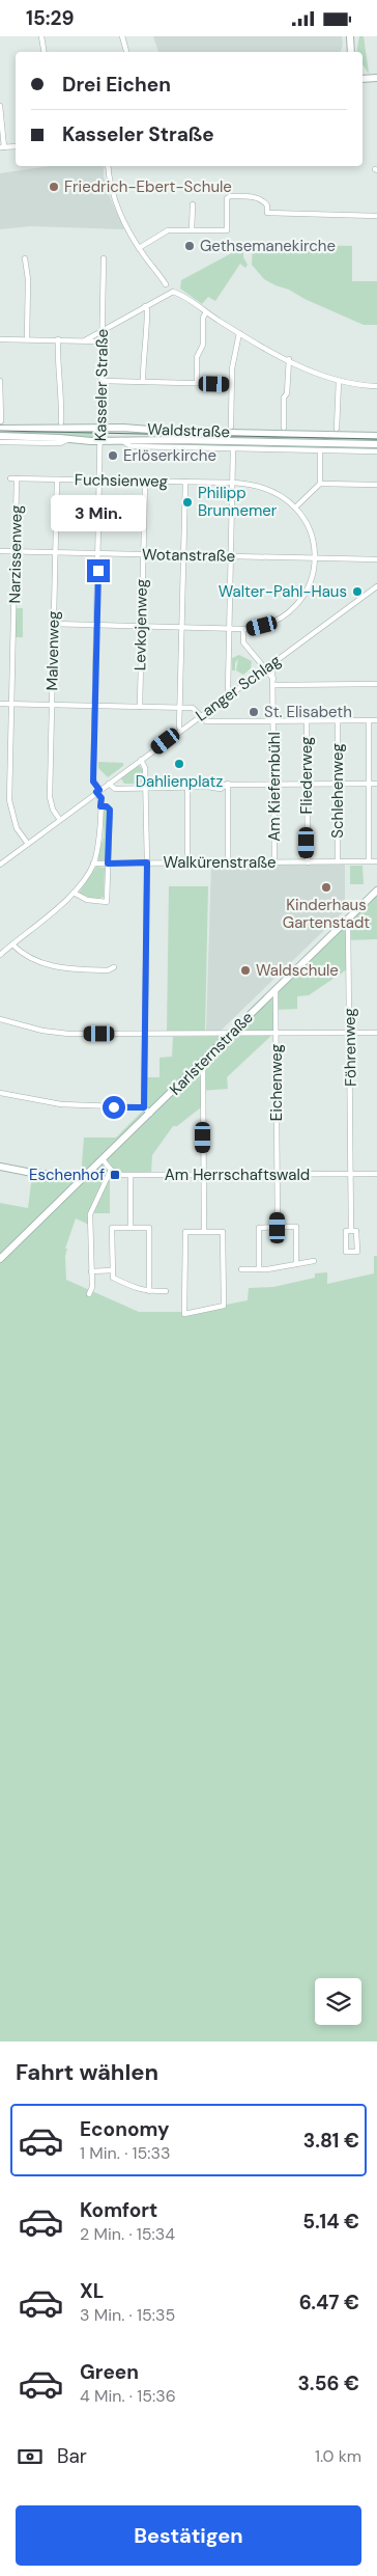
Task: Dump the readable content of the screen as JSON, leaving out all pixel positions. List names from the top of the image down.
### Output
{
  "streets": {
    "main road": ["Waldstraße", "Karlsternstraße"],
    "street": [
      "Kasseler Straße",
      "Fuchsienweg",
      "Narzissenweg",
      "Wotanstraße",
      "Levkojenweg",
      "Malvenweg",
      "Langer Schlag",
      "Fliederweg",
      "Am Kiefernbühl",
      "Schlehenweg",
      "Walkürenstraße",
      "Föhrenweg",
      "Eichenweg",
      "Am Herrschaftswald"
    ]
  },
  "crossings": [
    ["Kasseler Straße", "Waldstraße"],
    ["Kasseler Straße", "Fuchsienweg"],
    ["Kasseler Straße", "Wotanstraße"],
    ["Kasseler Straße", "Langer Schlag"],
    ["Fuchsienweg", "Narzissenweg"],
    ["Fuchsienweg", "Levkojenweg"],
    ["Fuchsienweg", "Malvenweg"],
    ["Narzissenweg", "Wotanstraße"],
    ["Narzissenweg", "Langer Schlag"],
    ["Wotanstraße", "Levkojenweg"],
    ["Wotanstraße", "Malvenweg"],
    ["Malvenweg", "Langer Schlag"],
    ["Langer Schlag", "Am Kiefernbühl"],
    ["Fliederweg", "Walkürenstraße"],
    ["Am Kiefernbühl", "Walkürenstraße"],
    ["Schlehenweg", "Walkürenstraße"],
    ["Föhrenweg", "Karlsternstraße"],
    ["Föhrenweg", "Am Herrschaftswald"],
    ["Karlsternstraße", "Eichenweg"],
    ["Karlsternstraße", "Am Herrschaftswald"],
    ["Eichenweg", "Am Herrschaftswald"]
  ],
  "places": {
    "other": [
      "Friedrich-Ebert-Schule",
      "Gethsemanekirche",
      "Erlöserkirche",
      "Philipp Brunnemer",
      "Walter-Pahl-Haus",
      "St. Elisabeth",
      "Dahlienplatz",
      "Kinderhaus Gartenstadt",
      "Waldschule"
    ],
    "transit": ["Eschenhof"]
  },
  "page": {
    "status": "15:29",
    "banner": ["Drei Eichen", "Kasseler Straße"],
    "bubble": "3 Min.",
    "heading": "Fahrt wählen",
    "list": [
      {
        "name": "Economy",
        "note": "1 Min. · 15:33",
        "value": "3.81 €"
      },
      {
        "name": "Komfort",
        "note": "2 Min. · 15:34",
        "value": "5.14 €"
      },
      {
        "name": "XL",
        "note": "3 Min. · 15:35",
        "value": "6.47 €"
      },
      {
        "name": "Green",
        "note": "4 Min. · 15:36",
        "value": "3.56 €"
      }
    ],
    "pay": ["Bar", "1.0 km"],
    "buttons": "Bestätigen"
  }
}
